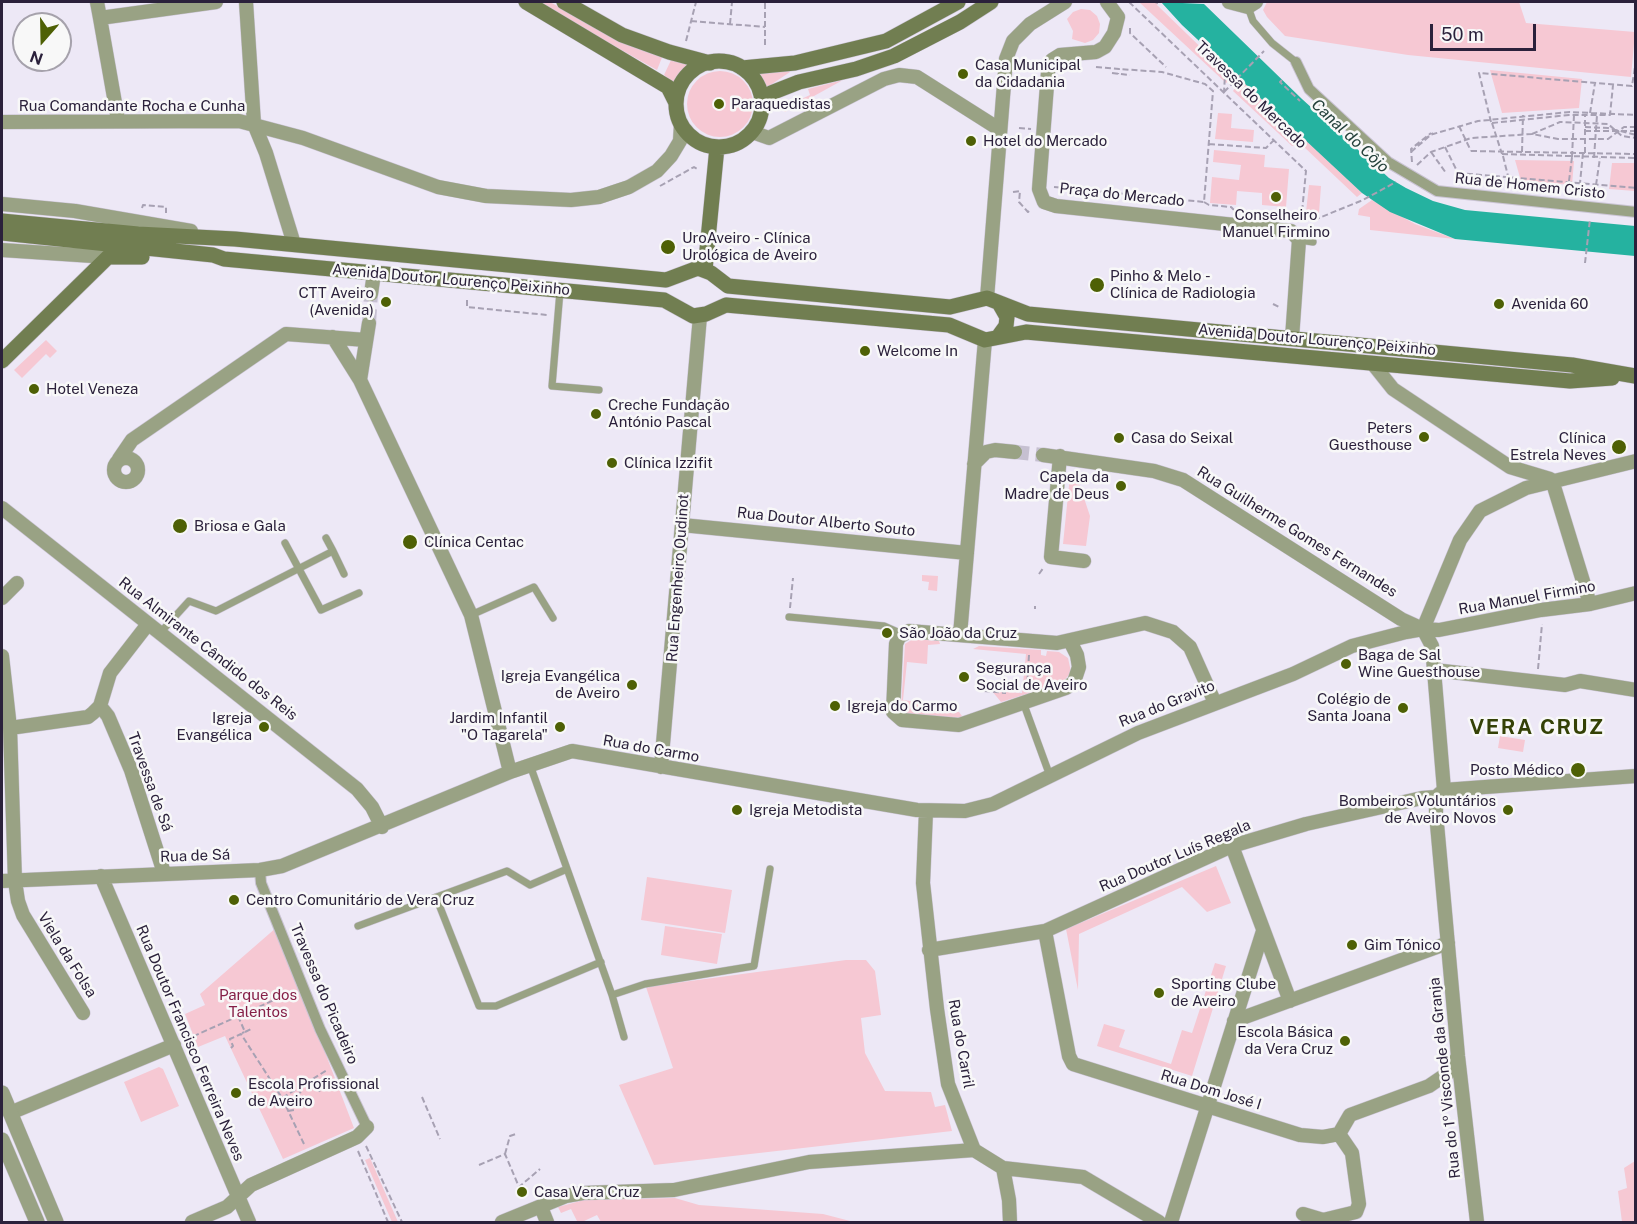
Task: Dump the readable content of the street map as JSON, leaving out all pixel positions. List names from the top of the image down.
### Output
{
  "streets": {
    "main road": ["Avenida Doutor Lourenço Peixinho"],
    "street": [
      "Rua Comandante Rocha e Cunha",
      "Rua de Homem Cristo",
      "Praça do Mercado",
      "Rua Doutor Alberto Souto",
      "Rua Guilherme Gomes Fernandes",
      "Rua Engenheiro Oudinot",
      "Rua Manuel Firmino",
      "Rua Almirante Cândido dos Reis",
      "Rua do Gravito",
      "Rua do Carmo",
      "Travessa de Sá",
      "Rua de Sá",
      "Rua Doutor Luís Regala",
      "Viela da Folsa",
      "Travessa do Picadeiro",
      "Rua Doutor Francisco Ferreira Neves",
      "Rua do Carril",
      "Rua do 1º Visconde da Granja",
      "Rua Dom José I"
    ],
    "path": ["Travessa do Mercado"]
  },
  "crossings": [
    ["Travessa do Mercado", "Praça do Mercado"],
    ["Avenida Doutor Lourenço Peixinho", "Rua Engenheiro Oudinot"],
    ["Rua Doutor Alberto Souto", "Rua Engenheiro Oudinot"],
    ["Rua Guilherme Gomes Fernandes", "Rua Manuel Firmino"],
    ["Rua Guilherme Gomes Fernandes", "Rua do Gravito"],
    ["Rua Guilherme Gomes Fernandes", "Rua do 1º Visconde da Granja"],
    ["Rua Engenheiro Oudinot", "Rua do Carmo"],
    ["Rua Manuel Firmino", "Rua do Gravito"],
    ["Rua Manuel Firmino", "Rua do 1º Visconde da Granja"],
    ["Rua Almirante Cândido dos Reis", "Rua do Carmo"],
    ["Rua Almirante Cândido dos Reis", "Rua de Sá"],
    ["Rua do Gravito", "Rua do Carmo"],
    ["Rua do Gravito", "Rua do Carril"],
    ["Rua do Gravito", "Rua do 1º Visconde da Granja"],
    ["Rua do Carmo", "Rua de Sá"],
    ["Rua do Carmo", "Rua do Carril"],
    ["Travessa de Sá", "Rua de Sá"],
    ["Rua de Sá", "Viela da Folsa"],
    ["Rua de Sá", "Travessa do Picadeiro"],
    ["Rua de Sá", "Rua Doutor Francisco Ferreira Neves"],
    ["Rua Doutor Luís Regala", "Rua do Carril"],
    ["Rua Doutor Luís Regala", "Rua do 1º Visconde da Granja"],
    ["Rua Doutor Luís Regala", "Rua Dom José I"]
  ],
  "districts": ["VERA CRUZ"],
  "water": ["Canal do Côjo"],
  "parks": ["Parque dos Talentos"],
  "places": [
    "Casa Municipal da Cidadania",
    "Paraquedistas",
    "Hotel do Mercado",
    "Conselheiro Manuel Firmino",
    "UroAveiro - Clínica Urológica de Aveiro",
    "Pinho & Melo - Clínica de Radiologia",
    "CTT Aveiro (Avenida)",
    "Avenida 60",
    "Welcome In",
    "Hotel Veneza",
    "Creche Fundação António Pascal",
    "Peters Guesthouse",
    "Casa do Seixal",
    "Clínica Estrela Neves",
    "Clínica Izzifit",
    "Capela da Madre de Deus",
    "Briosa e Gala",
    "Clínica Centac",
    "São João da Cruz",
    "Baga de Sal Wine Guesthouse",
    "Segurança Social de Aveiro",
    "Igreja Evangélica de Aveiro",
    "Igreja do Carmo",
    "Colégio de Santa Joana",
    "Igreja Evangélica",
    "Jardim Infantil \"O Tagarela\"",
    "Posto Médico",
    "Igreja Metodista",
    "Bombeiros Voluntários de Aveiro Novos",
    "Centro Comunitário de Vera Cruz",
    "Gim Tónico",
    "Sporting Clube de Aveiro",
    "Escola Básica da Vera Cruz",
    "Escola Profissional de Aveiro",
    "Casa Vera Cruz"
  ],
  "scale_bar": "50 m",
  "north": "bottom"
}
